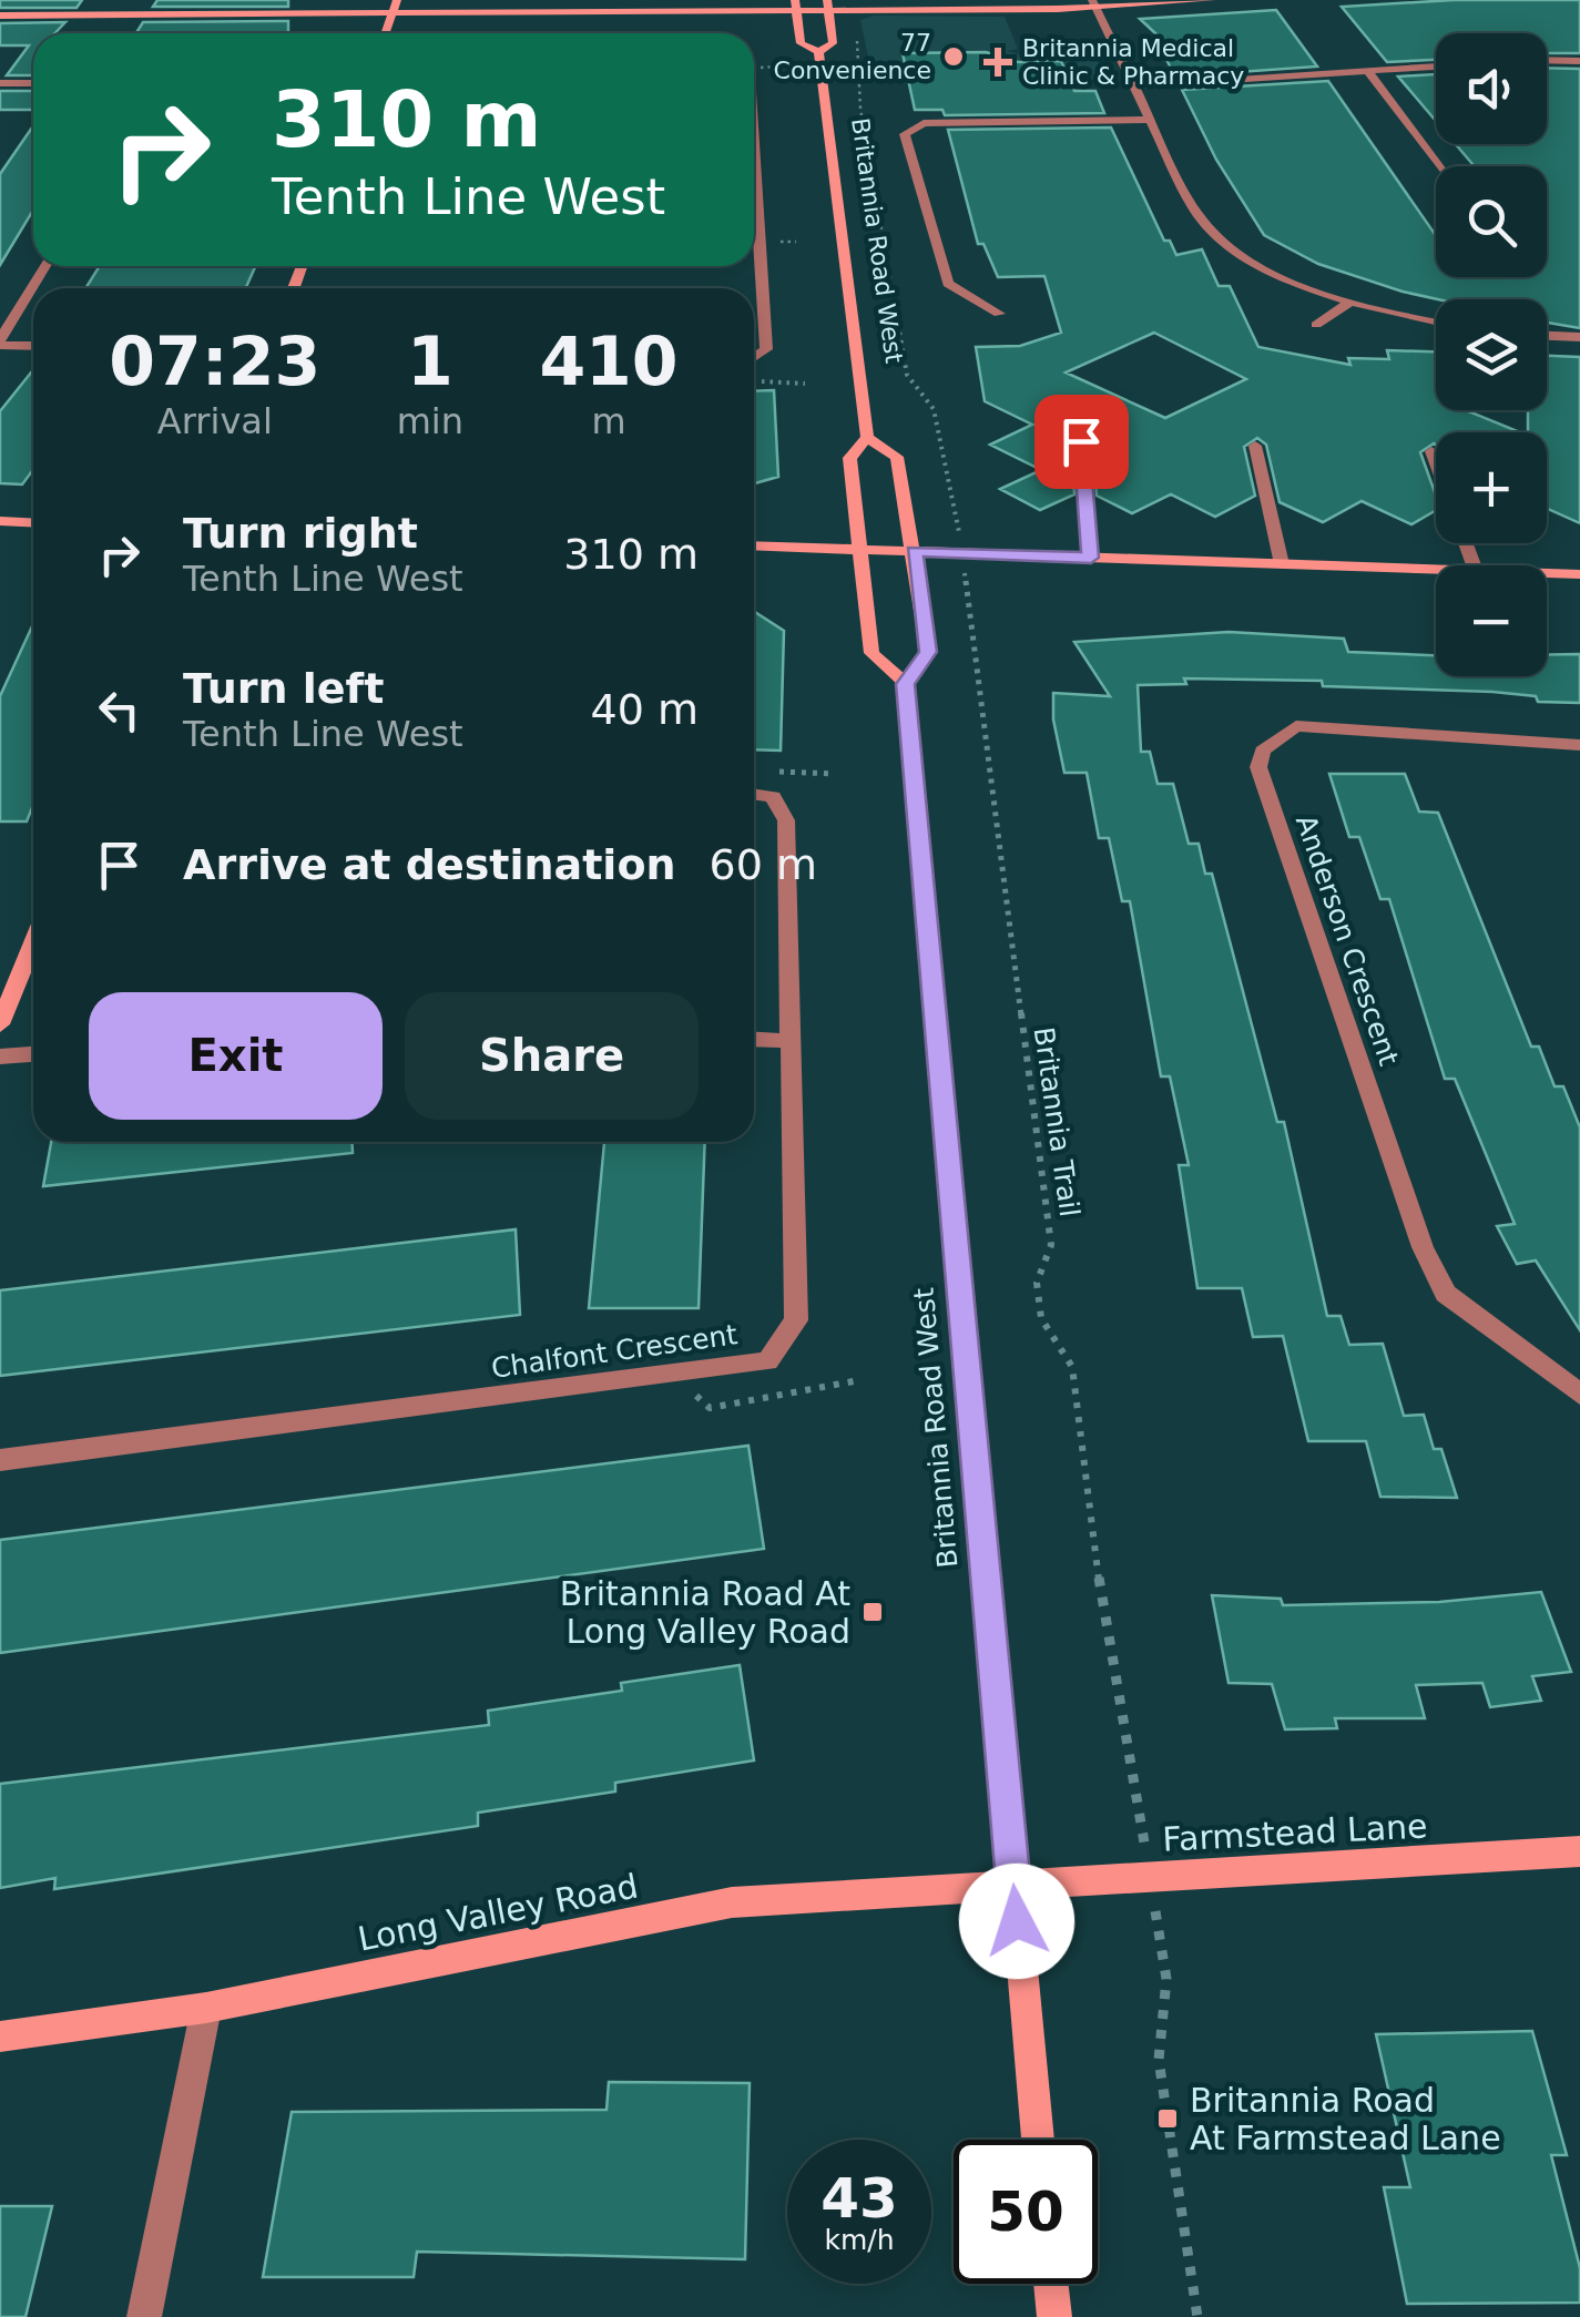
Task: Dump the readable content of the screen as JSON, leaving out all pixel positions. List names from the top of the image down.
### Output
{
  "streets": {
    "street": [
      "Britannia Road West",
      "Anderson Crescent",
      "Chalfont Crescent",
      "Farmstead Lane",
      "Long Valley Road"
    ],
    "path": ["Britannia Trail"]
  },
  "crossings": [
    ["Britannia Road West", "Farmstead Lane"],
    ["Britannia Road West", "Long Valley Road"],
    ["Farmstead Lane", "Long Valley Road"]
  ],
  "places": {
    "other": ["77 Convenience"],
    "health": ["Britannia Medical Clinic & Pharmacy"],
    "transit": ["Britannia Road At Long Valley Road", "Britannia Road At Farmstead Lane"]
  },
  "page": {
    "map_buttons": ["+", "−"],
    "turn": ["310 m", "Tenth Line West"],
    "eta": [
      "07:23",
      "Arrival",
      "1",
      "min",
      "410",
      "m"
    ],
    "list": [
      {
        "name": "Turn right",
        "note": "Tenth Line West",
        "value": "310 m"
      },
      {
        "name": "Turn left",
        "note": "Tenth Line West",
        "value": "40 m"
      },
      {
        "name": "Arrive at destination",
        "value": "60 m"
      }
    ],
    "buttons": ["Exit", "Share"],
    "speed": "43 km/h",
    "limit": "50"
  }
}
